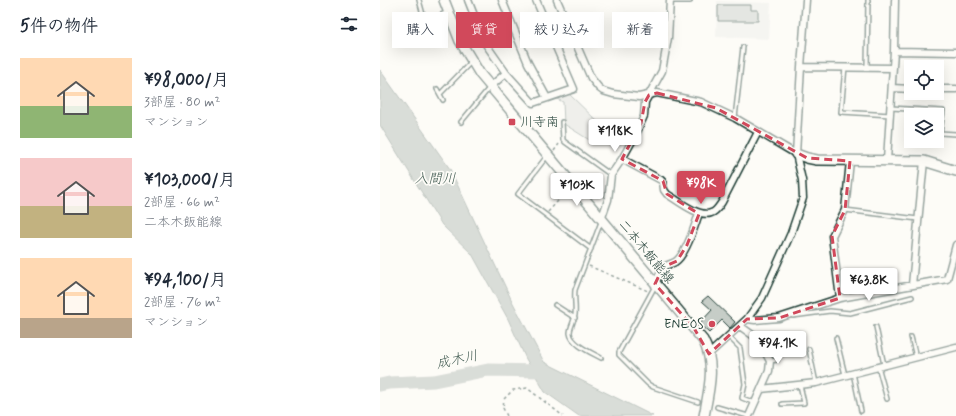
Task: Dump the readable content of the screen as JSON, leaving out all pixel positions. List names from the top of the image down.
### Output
{
  "streets": {
    "main road": ["二本木飯能線"]
  },
  "water": ["入間川", "成木川"],
  "places": {
    "transit": ["川寺南"],
    "other": ["ENEOS"]
  },
  "page": {
    "heading": "5件の物件",
    "chip": [
      "購入",
      "賃貸",
      "絞り込み",
      "新着"
    ],
    "list": [
      {
        "name": "¥98,000/月",
        "note": "3部屋 · 80 m² · マンション"
      },
      {
        "name": "¥103,000/月",
        "note": "2部屋 · 66 m² · 二本木飯能線"
      },
      {
        "name": "¥94,100/月",
        "note": "2部屋 · 76 m² · マンション"
      }
    ],
    "price": [
      "¥118K",
      "¥98K",
      "¥103K",
      "¥63.8K",
      "¥94.1K"
    ]
  }
}
